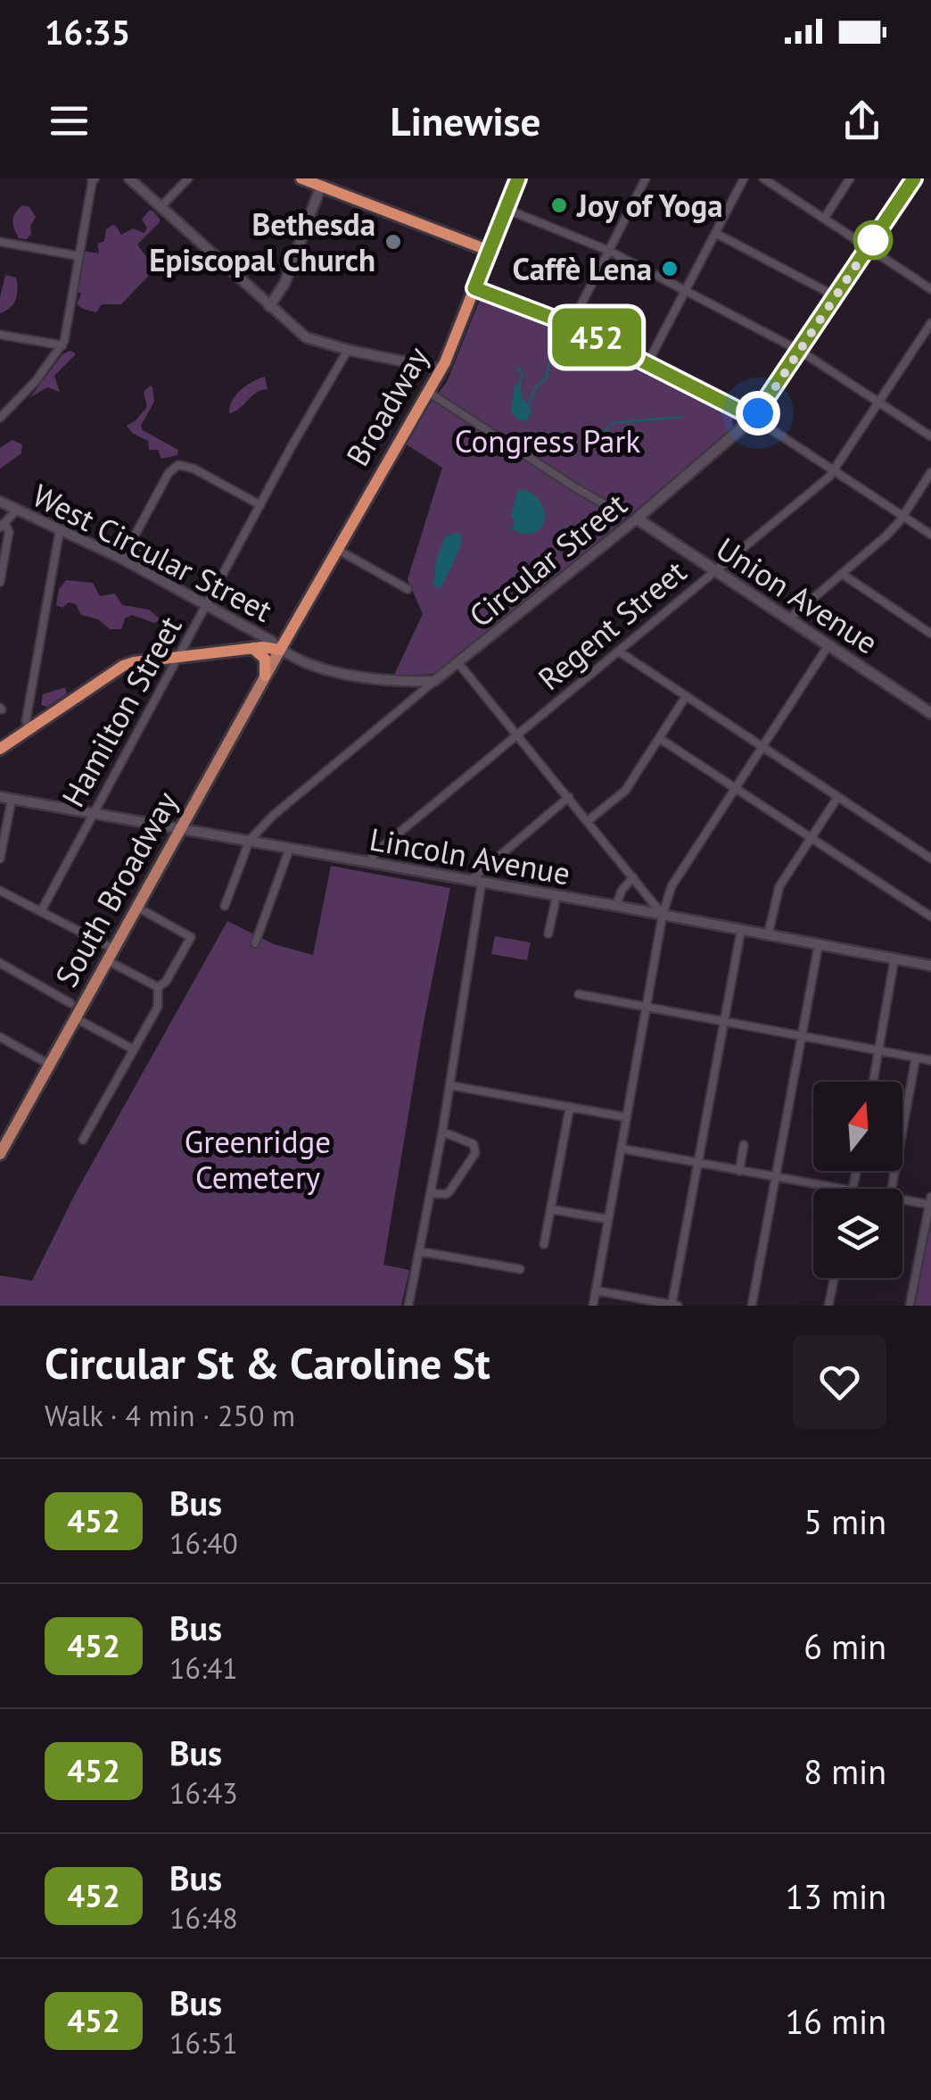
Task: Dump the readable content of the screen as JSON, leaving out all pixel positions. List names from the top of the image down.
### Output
{
  "streets": {
    "highway": ["Broadway"],
    "main road": ["Circular Street", "Union Avenue", "South Broadway"],
    "street": [
      "West Circular Street",
      "Regent Street",
      "Hamilton Street",
      "Lincoln Avenue"
    ]
  },
  "crossings": [
    ["Broadway", "West Circular Street"],
    ["Broadway", "South Broadway"],
    ["West Circular Street", "Hamilton Street"],
    ["West Circular Street", "South Broadway"],
    ["Circular Street", "Union Avenue"],
    ["Union Avenue", "Regent Street"],
    ["Regent Street", "Lincoln Avenue"],
    ["Hamilton Street", "Lincoln Avenue"],
    ["Lincoln Avenue", "South Broadway"]
  ],
  "parks": ["Congress Park", "Greenridge Cemetery"],
  "places": ["Joy of Yoga", "Bethesda Episcopal Church", "Caffè Lena"],
  "lines": ["bus line 452"],
  "north": "top",
  "page": {
    "status": "16:35",
    "header": "Linewise",
    "on_map": "452",
    "heading": ["Circular St & Caroline St", "Walk · 4 min · 250 m"],
    "list": [
      {
        "mark": "452",
        "name": "Bus",
        "note": "16:40",
        "value": "5 min"
      },
      {
        "mark": "452",
        "name": "Bus",
        "note": "16:41",
        "value": "6 min"
      },
      {
        "mark": "452",
        "name": "Bus",
        "note": "16:43",
        "value": "8 min"
      },
      {
        "mark": "452",
        "name": "Bus",
        "note": "16:48",
        "value": "13 min"
      },
      {
        "mark": "452",
        "name": "Bus",
        "note": "16:51",
        "value": "16 min"
      }
    ]
  }
}
